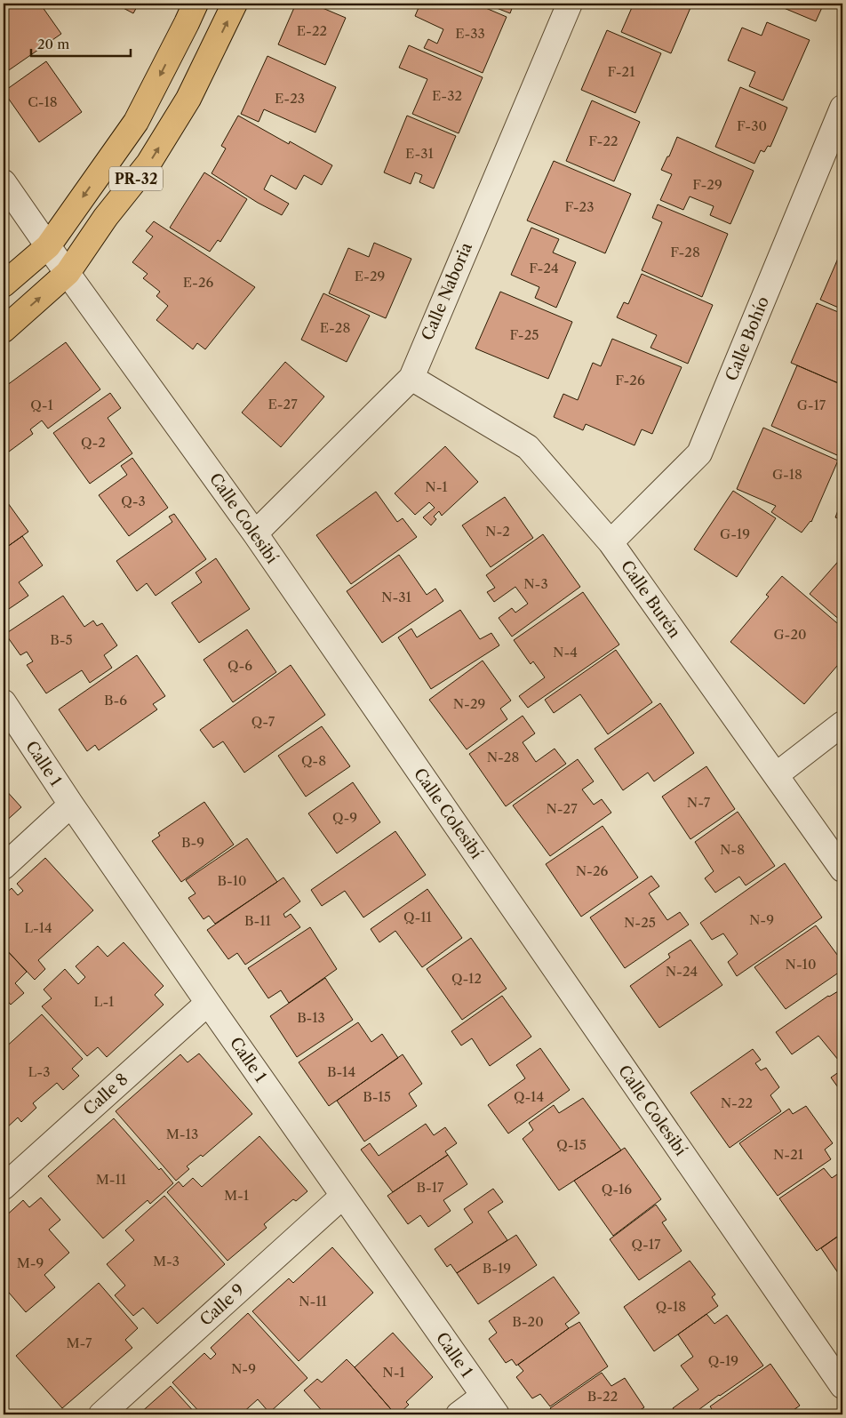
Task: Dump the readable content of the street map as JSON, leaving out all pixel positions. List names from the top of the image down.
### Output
{
  "streets": {
    "main road": ["PR-32"],
    "street": [
      "Calle Naboria",
      "Calle Bohío",
      "Calle Colesibí",
      "Calle Burén",
      "Calle 1",
      "Calle 8",
      "Calle 9"
    ]
  },
  "crossings": [
    ["PR-32", "Calle Colesibí"],
    ["Calle Naboria", "Calle Colesibí"],
    ["Calle Naboria", "Calle Burén"],
    ["Calle Bohío", "Calle Burén"],
    ["Calle 1", "Calle 8"],
    ["Calle 1", "Calle 9"]
  ],
  "house_numbers": [
    "E-22",
    "E-33",
    "F-21",
    "E-32",
    "E-23",
    "C-18",
    "F-30",
    "F-22",
    "E-31",
    "F-29",
    "F-23",
    "F-28",
    "F-24",
    "E-29",
    "E-26",
    "E-28",
    "F-25",
    "F-26",
    "E-27",
    "Q-1",
    "G-17",
    "Q-2",
    "G-18",
    "N-1",
    "Q-3",
    "N-2",
    "G-19",
    "N-3",
    "N-31",
    "G-20",
    "B-5",
    "N-4",
    "Q-6",
    "B-6",
    "N-29",
    "Q-7",
    "N-28",
    "Q-8",
    "N-7",
    "N-27",
    "Q-9",
    "B-9",
    "N-8",
    "N-26",
    "B-10",
    "Q-11",
    "N-9",
    "B-11",
    "N-25",
    "L-14",
    "N-10",
    "N-24",
    "Q-12",
    "L-1",
    "B-13",
    "L-3",
    "B-14",
    "B-15",
    "Q-14",
    "N-22",
    "M-13",
    "Q-15",
    "N-21",
    "M-11",
    "B-17",
    "Q-16",
    "M-1",
    "Q-17",
    "M-3",
    "M-9",
    "B-19",
    "N-11",
    "Q-18",
    "B-20",
    "M-7",
    "Q-19",
    "N-9",
    "N-1",
    "B-22"
  ],
  "scale_bar": "20 m"
}
